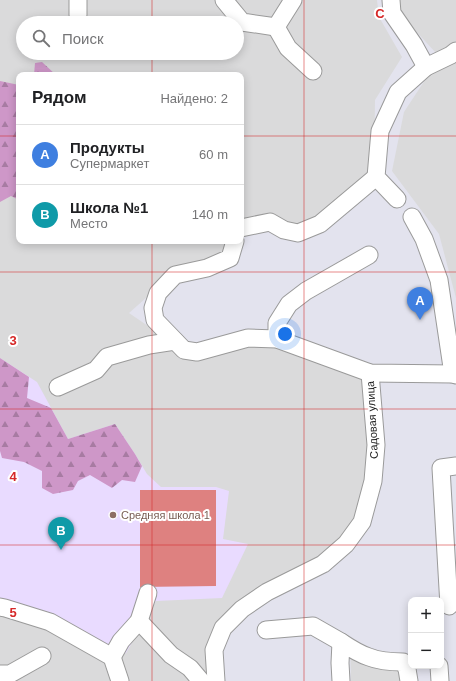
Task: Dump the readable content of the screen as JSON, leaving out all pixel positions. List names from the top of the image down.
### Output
{
  "streets": {
    "street": ["Садовая улица"]
  },
  "places": ["Средняя школа 1"],
  "page": {
    "search": "Поиск",
    "heading": ["Рядом", "Найдено: 2"],
    "list": [
      {
        "mark": "A",
        "name": "Продукты",
        "note": "Супермаркет",
        "value": "60 m"
      },
      {
        "mark": "B",
        "name": "Школа №1",
        "note": "Место",
        "value": "140 m"
      }
    ],
    "pins": ["A", "B"],
    "map_buttons": ["+", "−"]
  },
  "grid": {
    "columns": ["C"],
    "rows": ["3", "4", "5"]
  }
}
